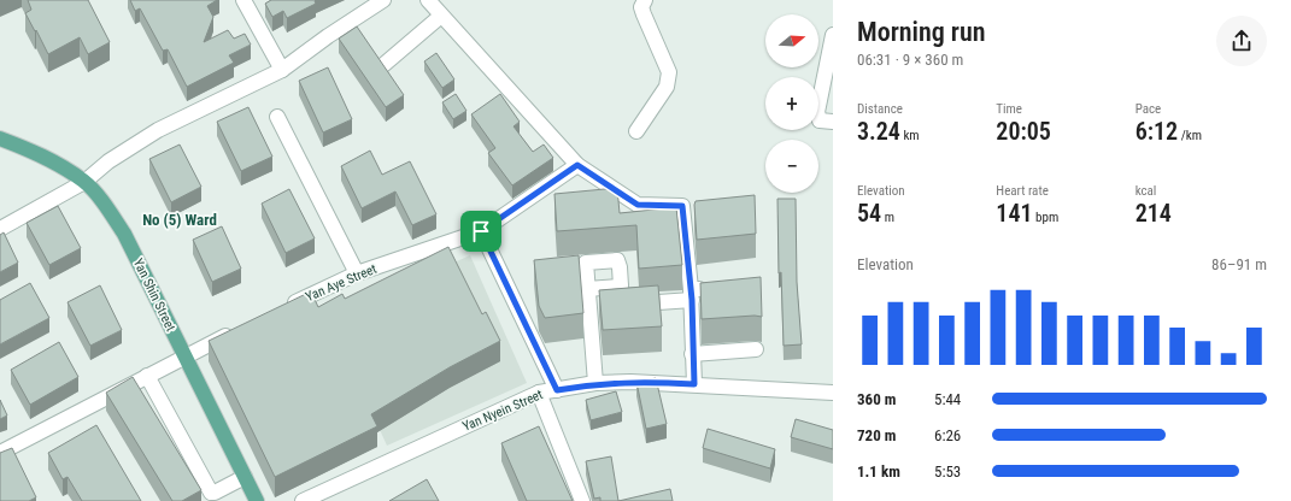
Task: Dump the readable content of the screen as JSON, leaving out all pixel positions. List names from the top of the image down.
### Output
{
  "streets": {
    "main road": ["Yan Shin Street"],
    "street": ["Yan Aye Street", "Yan Nyein Street"]
  },
  "districts": ["No (5) Ward"],
  "north": "right",
  "page": {
    "heading": ["Morning run", "06:31 · 9 × 360 m"],
    "map_buttons": ["+", "−"],
    "stats": [
      ["Distance", "3.24 km"],
      ["Time", "20:05"],
      ["Pace", "6:12 /km"],
      ["Elevation", "54 m"],
      ["Heart rate", "141 bpm"],
      ["kcal", "214"]
    ],
    "chart": ["Elevation", "86–91 m"],
    "list": [
      {
        "name": "360 m",
        "note": "5:44"
      },
      {
        "name": "720 m",
        "note": "6:26"
      },
      {
        "name": "1.1 km",
        "note": "5:53"
      }
    ]
  }
}
